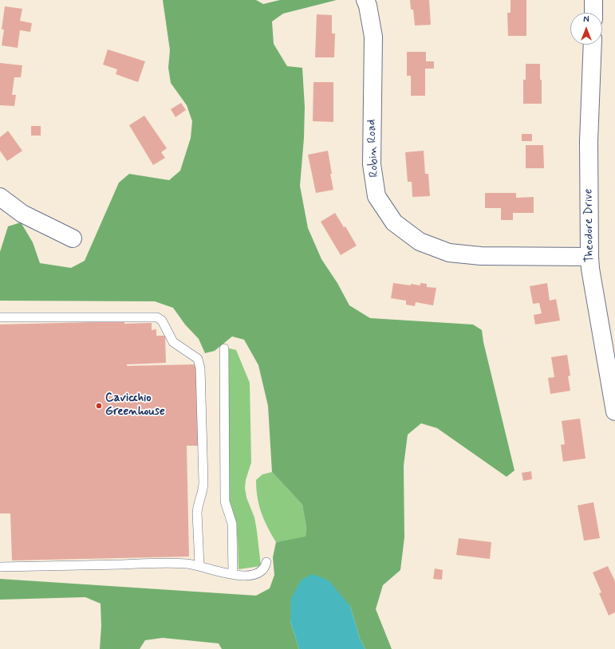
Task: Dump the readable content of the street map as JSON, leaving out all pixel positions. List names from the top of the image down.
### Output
{
  "streets": {
    "street": ["Robin Road", "Theodore Drive"]
  },
  "crossings": [
    ["Robin Road", "Theodore Drive"]
  ],
  "places": ["Cavicchio Greenhouse"],
  "north": "top"
}
